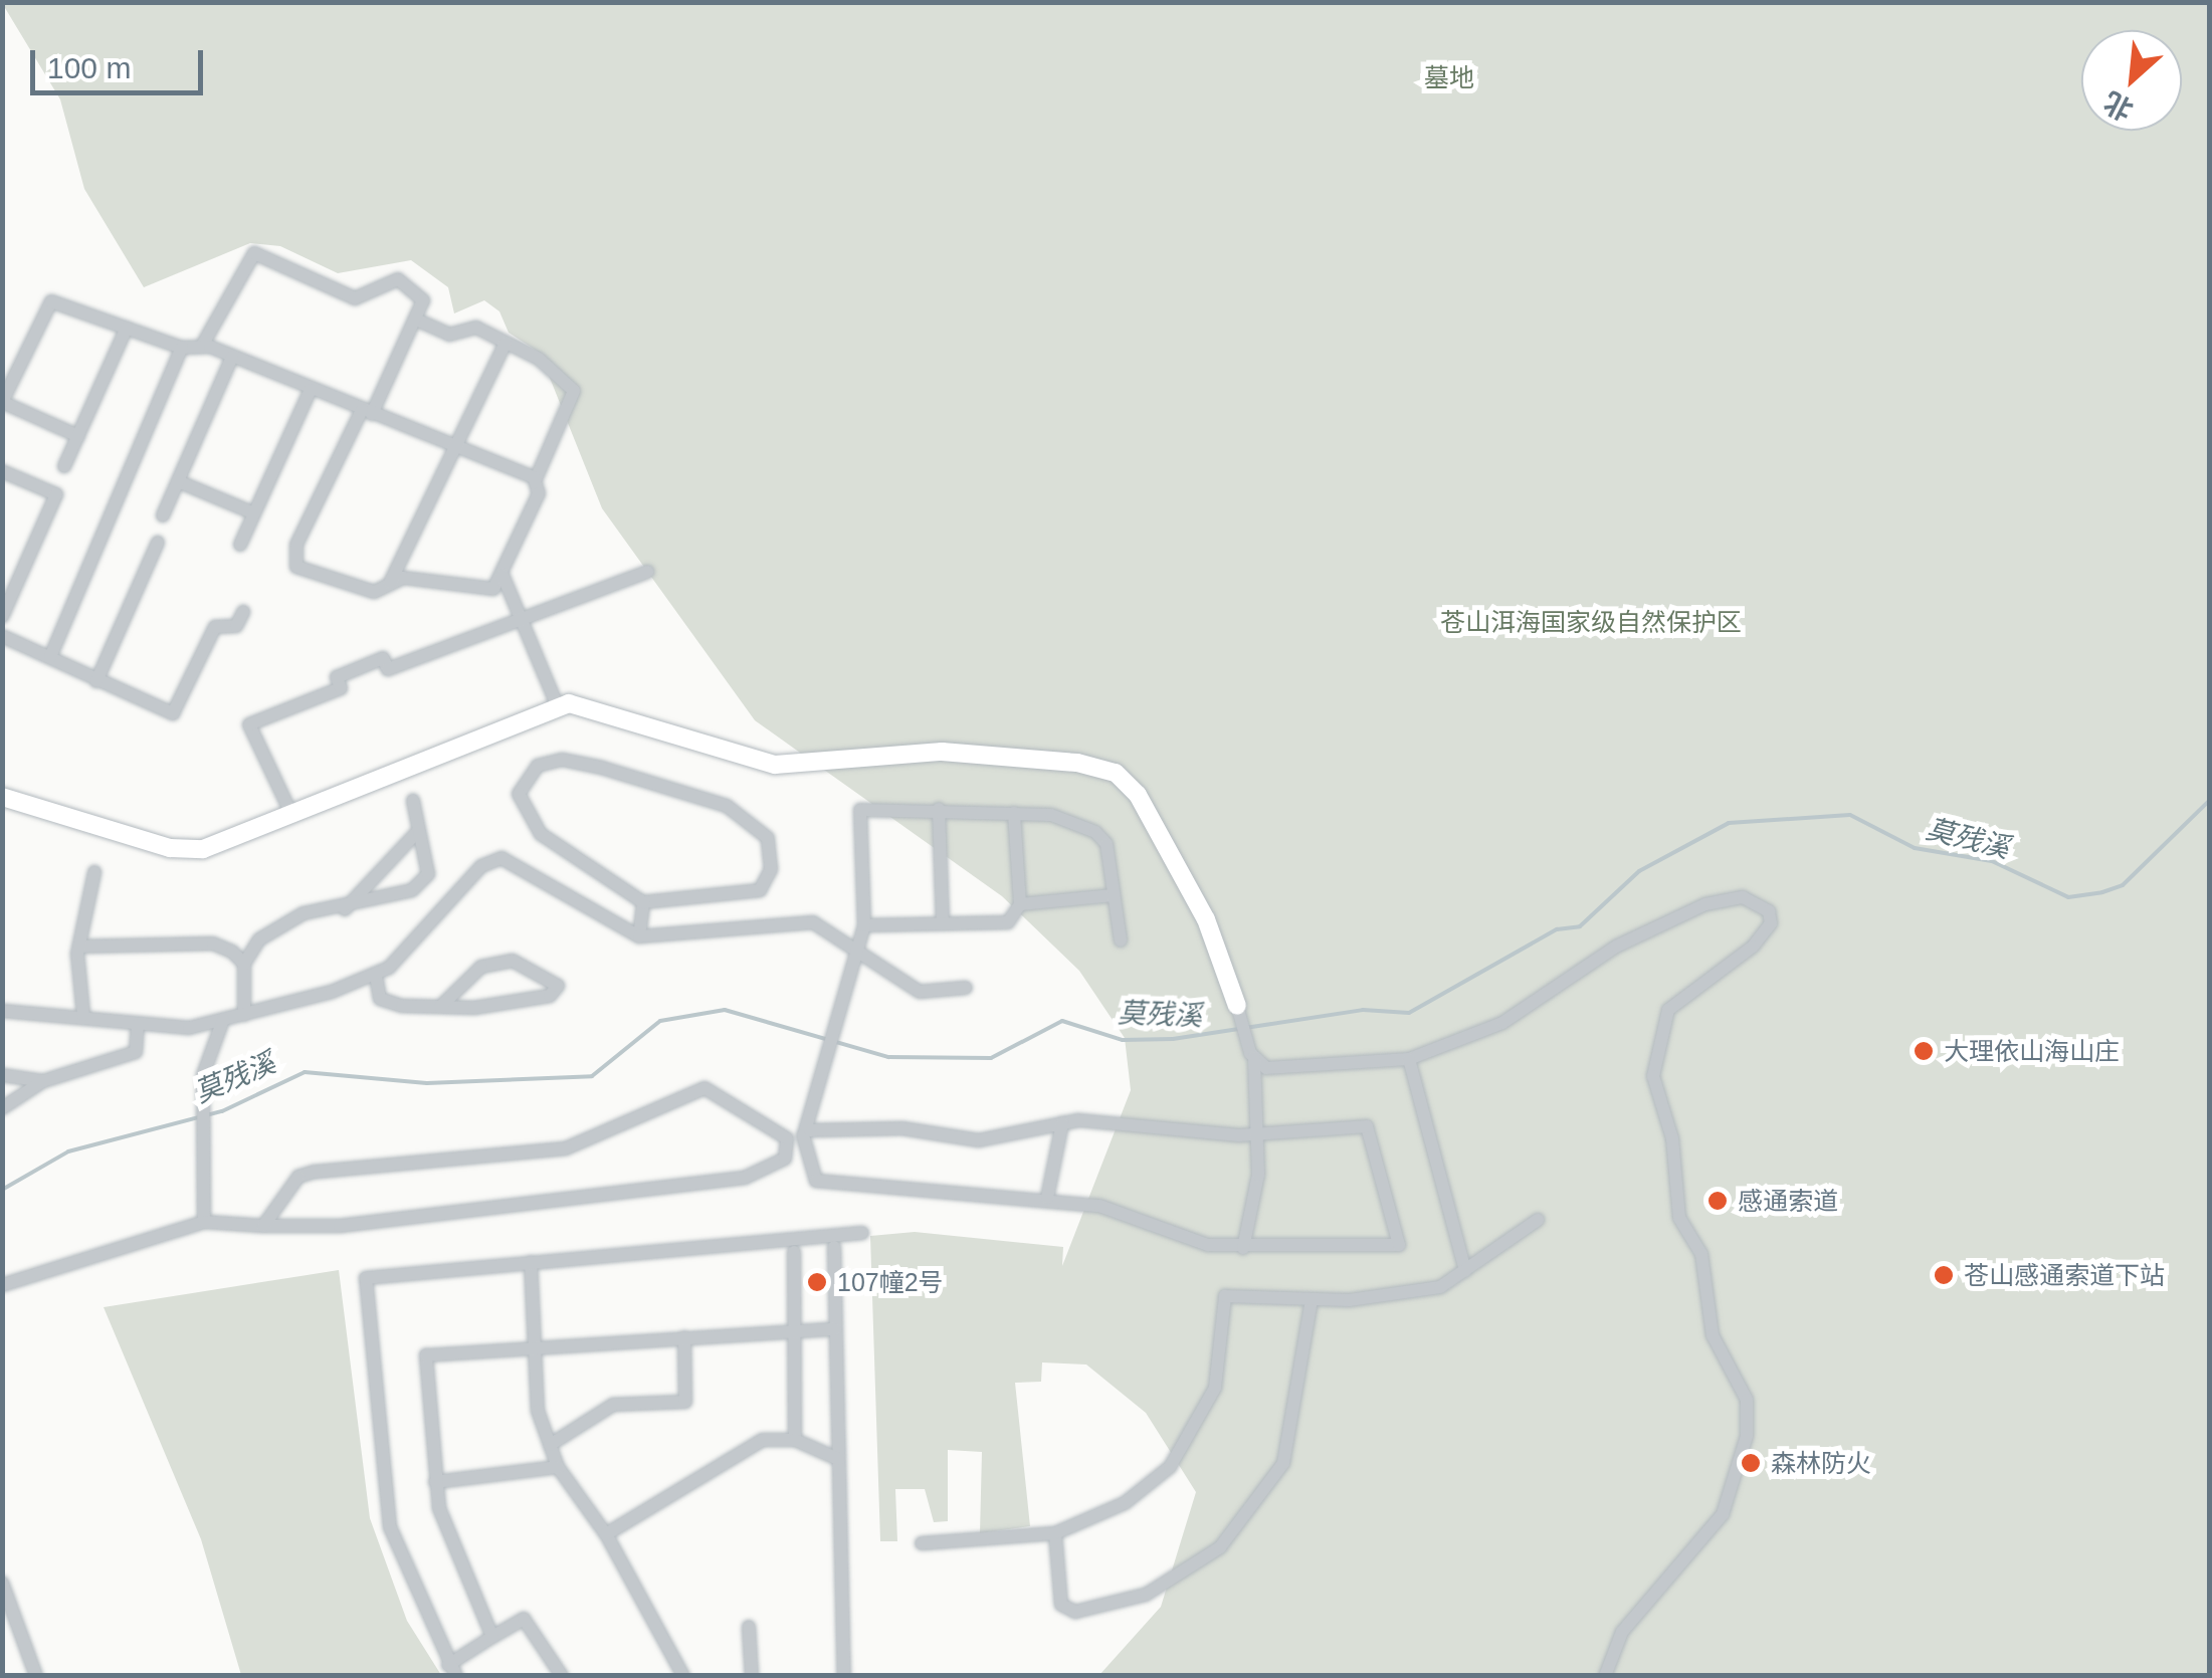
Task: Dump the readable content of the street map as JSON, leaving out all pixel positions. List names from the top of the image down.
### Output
{
  "water": ["莫残溪"],
  "parks": ["墓地", "苍山洱海国家级自然保护区"],
  "places": [
    "大理依山海山庄",
    "感通索道",
    "苍山感通索道下站",
    "107幢2号",
    "森林防火"
  ],
  "scale_bar": "100 m",
  "north": "bottom left"
}
